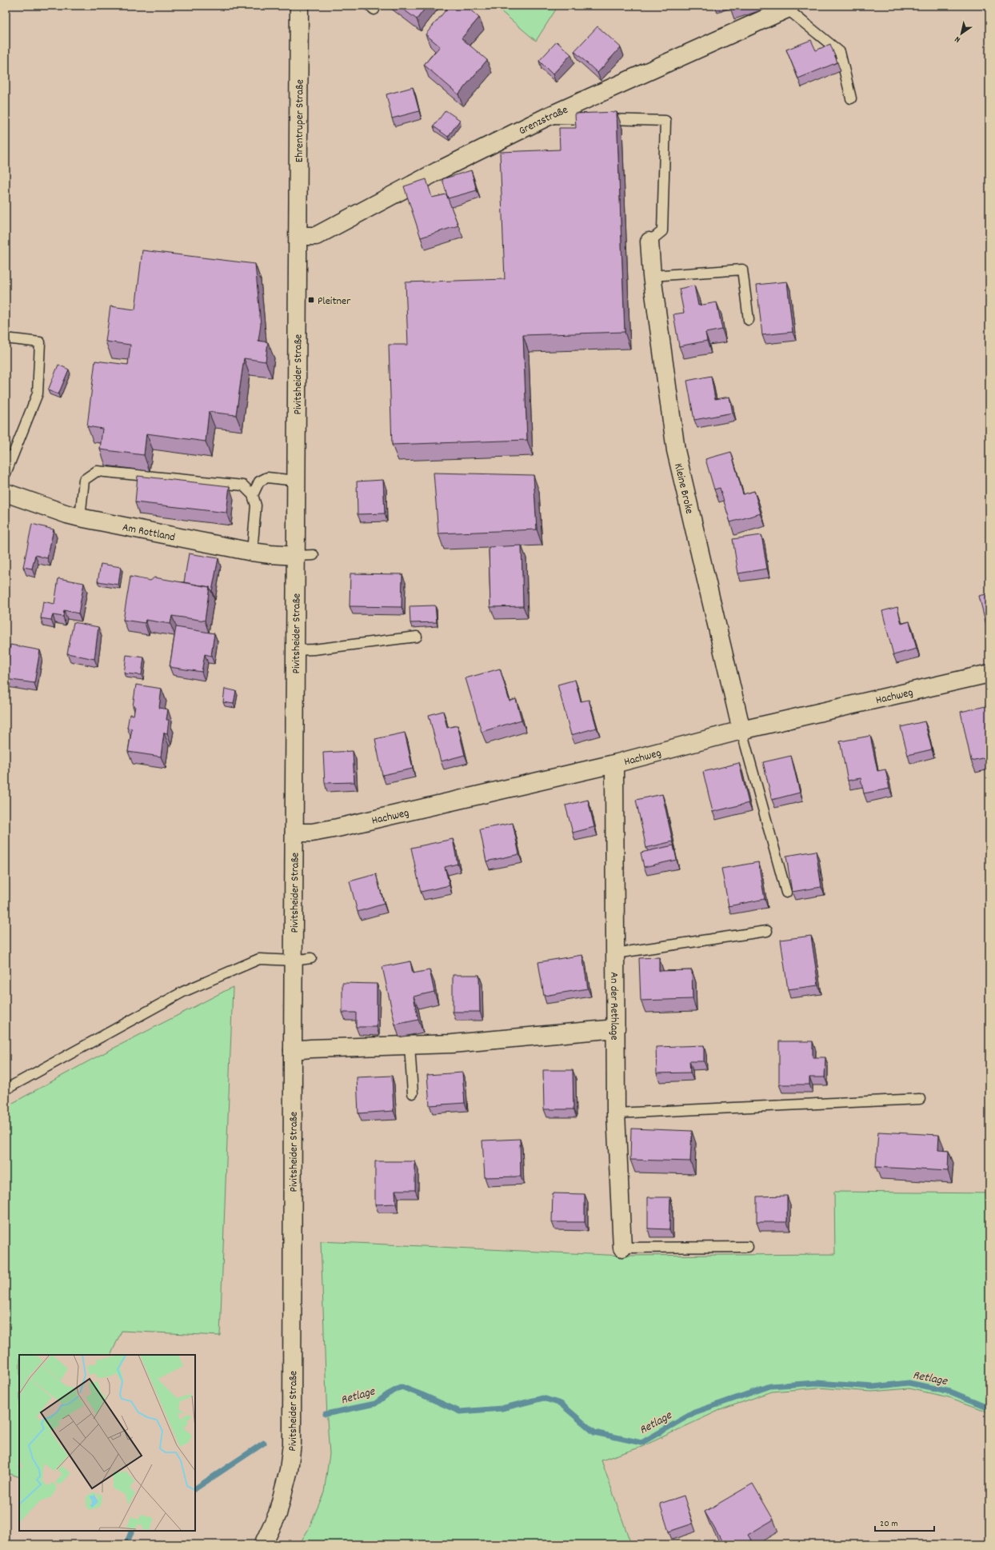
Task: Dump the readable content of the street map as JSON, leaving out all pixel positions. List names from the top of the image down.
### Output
{
  "streets": {
    "street": [
      "Grenzstraße",
      "Ehrentruper Straße",
      "Pivitsheider Straße",
      "Kleine Broke",
      "Am Rottland",
      "Hachweg",
      "An der Rethlage"
    ]
  },
  "crossings": [
    ["Grenzstraße", "Ehrentruper Straße"],
    ["Grenzstraße", "Pivitsheider Straße"],
    ["Ehrentruper Straße", "Pivitsheider Straße"],
    ["Pivitsheider Straße", "Am Rottland"],
    ["Pivitsheider Straße", "Hachweg"],
    ["Kleine Broke", "Hachweg"],
    ["Hachweg", "An der Rethlage"]
  ],
  "water": ["Retlage"],
  "places": {
    "transit": ["Pleitner"]
  },
  "scale_bar": "20 m",
  "north": "bottom left"
}
